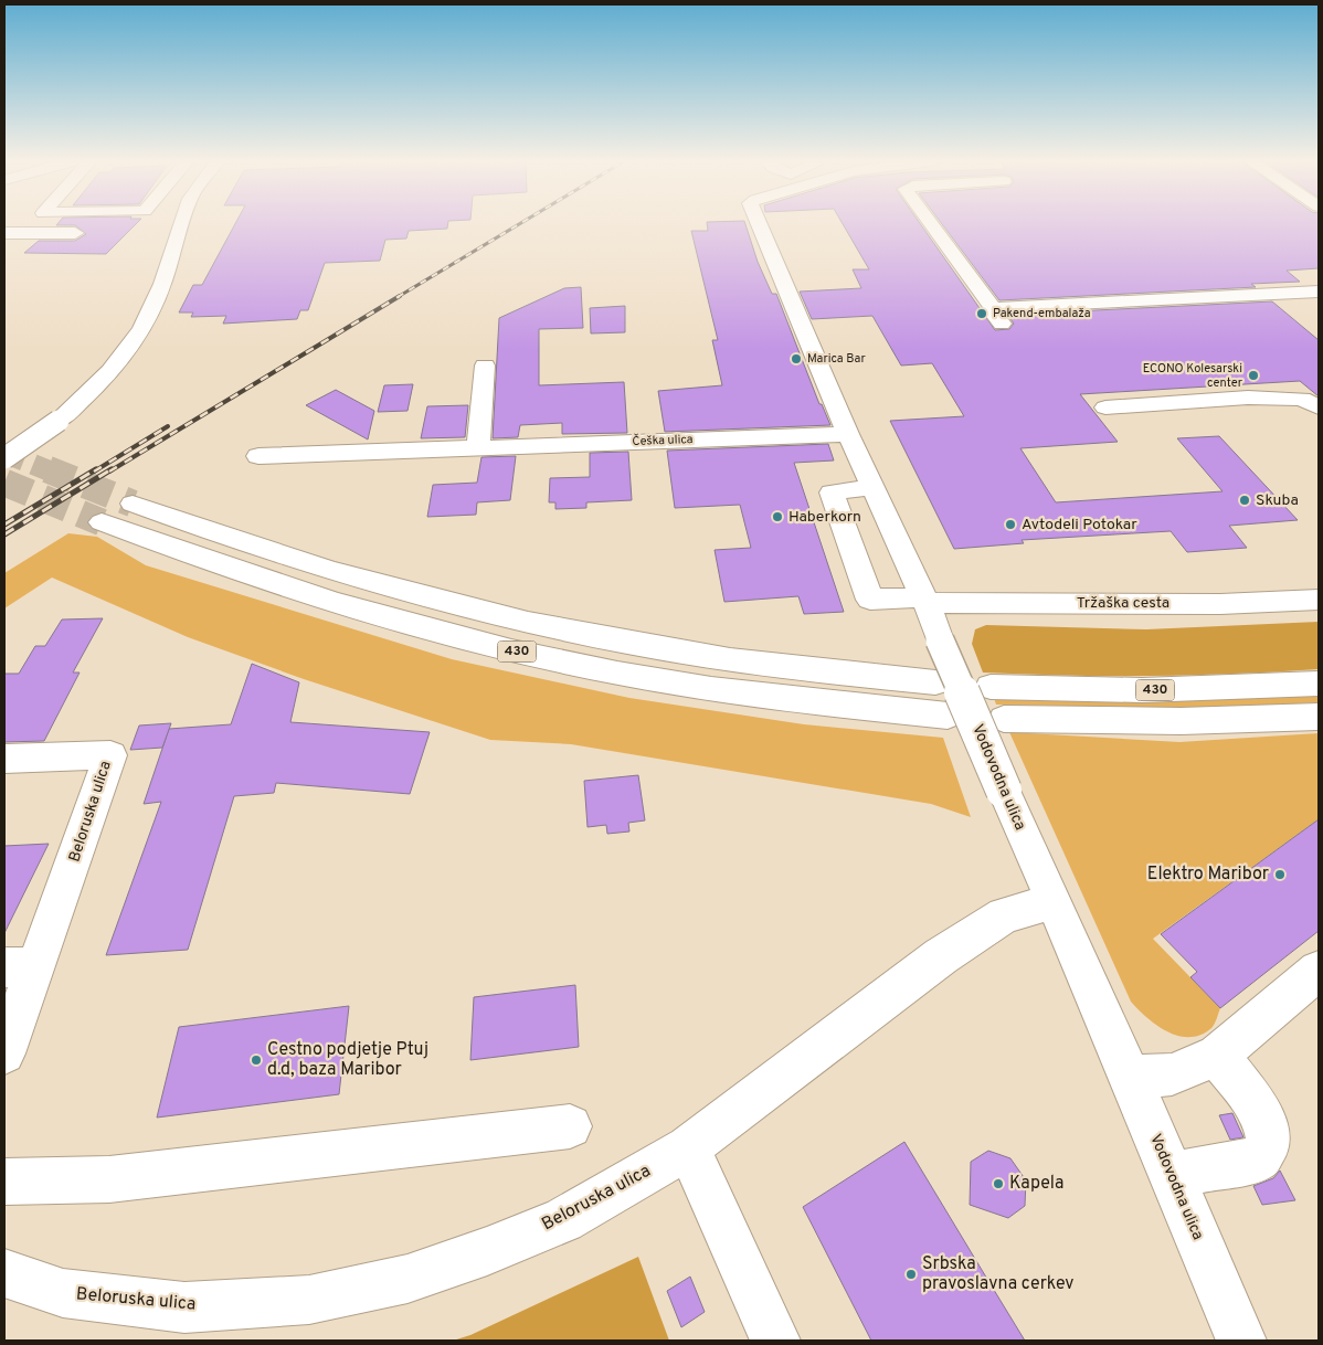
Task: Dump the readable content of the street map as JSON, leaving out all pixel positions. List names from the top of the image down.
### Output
{
  "streets": {
    "main road": [
      "Češka ulica",
      "Tržaška cesta",
      "430",
      "Vodovodna ulica",
      "Beloruska ulica"
    ]
  },
  "crossings": [
    ["Češka ulica", "Vodovodna ulica"],
    ["Tržaška cesta", "Vodovodna ulica"],
    ["Vodovodna ulica", "Beloruska ulica"]
  ],
  "places": [
    "Pakend-embalaža",
    "Marica Bar",
    "ECONO Kolesarski center",
    "Skuba",
    "Haberkorn",
    "Avtodeli Potokar",
    "Elektro Maribor",
    "Cestno podjetje Ptuj d.d, baza Maribor",
    "Kapela",
    "Srbska pravoslavna cerkev"
  ]
}
